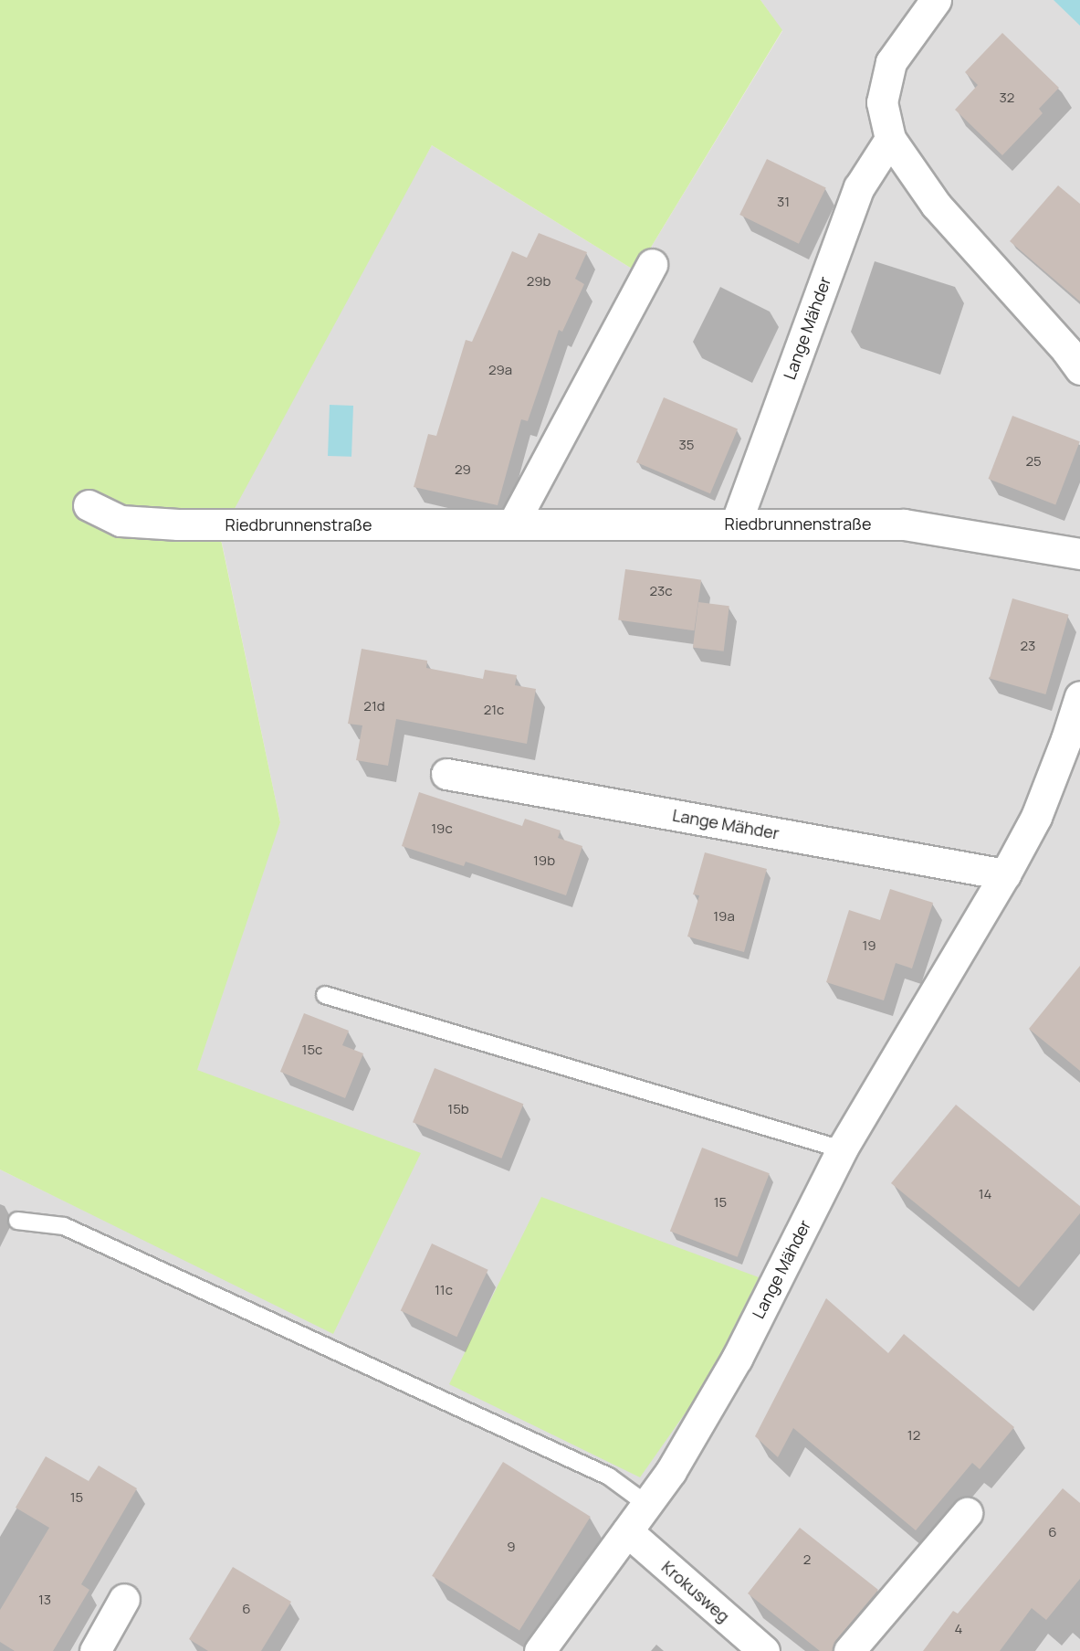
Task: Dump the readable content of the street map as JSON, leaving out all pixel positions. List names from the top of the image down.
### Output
{
  "streets": {
    "street": ["Lange Mähder", "Riedbrunnenstraße", "Krokusweg"]
  },
  "crossings": [
    ["Lange Mähder", "Riedbrunnenstraße"],
    ["Lange Mähder", "Krokusweg"]
  ],
  "house_numbers": [
    "32",
    "31",
    "29b",
    "29a",
    "35",
    "25",
    "29",
    "23c",
    "23",
    "21d",
    "21c",
    "19c",
    "19b",
    "19a",
    "19",
    "15c",
    "15b",
    "14",
    "15",
    "11c",
    "12",
    "15",
    "6",
    "9",
    "2",
    "13",
    "6",
    "4"
  ]
}
